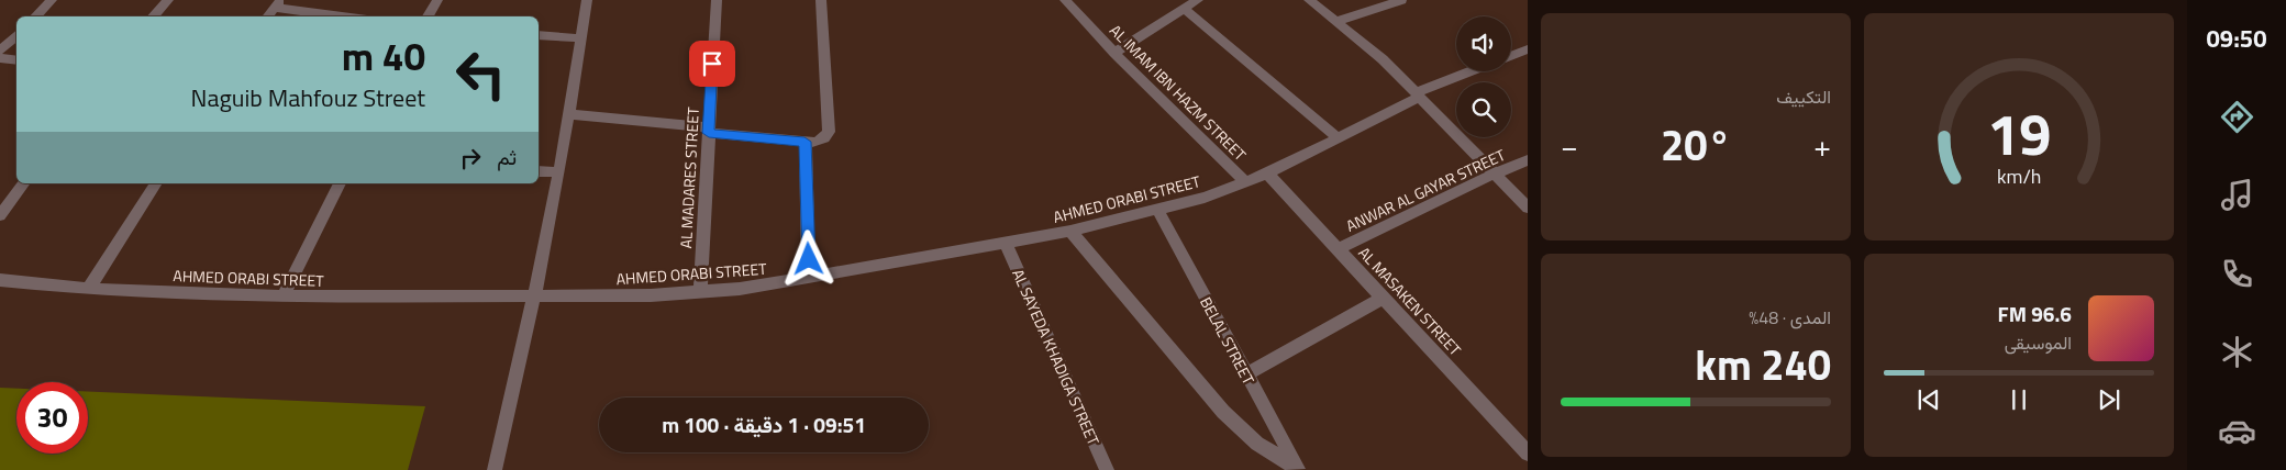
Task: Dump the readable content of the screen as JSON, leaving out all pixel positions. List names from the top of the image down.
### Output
{
  "streets": {
    "street": [
      "AL IMAM IBN HAZM STREET",
      "AL MADARES STREET",
      "ANWAR AL GAYAR STREET",
      "AHMED ORABI STREET",
      "AL MASAKEN STREET",
      "BELAL STREET",
      "AL SAYEDA KHADIGA STREET"
    ]
  },
  "crossings": [
    ["AL IMAM IBN HAZM STREET", "AHMED ORABI STREET"],
    ["AL MADARES STREET", "AHMED ORABI STREET"],
    ["ANWAR AL GAYAR STREET", "AL MASAKEN STREET"],
    ["AHMED ORABI STREET", "AL MASAKEN STREET"],
    ["AHMED ORABI STREET", "BELAL STREET"],
    ["AHMED ORABI STREET", "AL SAYEDA KHADIGA STREET"]
  ],
  "page": {
    "tabs": "09:50",
    "tile": [
      "التكييف",
      ["المدى · 48%", "240 km"]
    ],
    "turn": ["40 m", "Naguib Mahfouz Street"],
    "heat": ["−", "20°", "+"],
    "then": "ثم",
    "song": ["96.6 FM", "الموسيقى"],
    "limit": "30",
    "trip": "09:51 · 1 دقيقة · 100 m",
    "gauge": ["19", "km/h"]
  }
}
